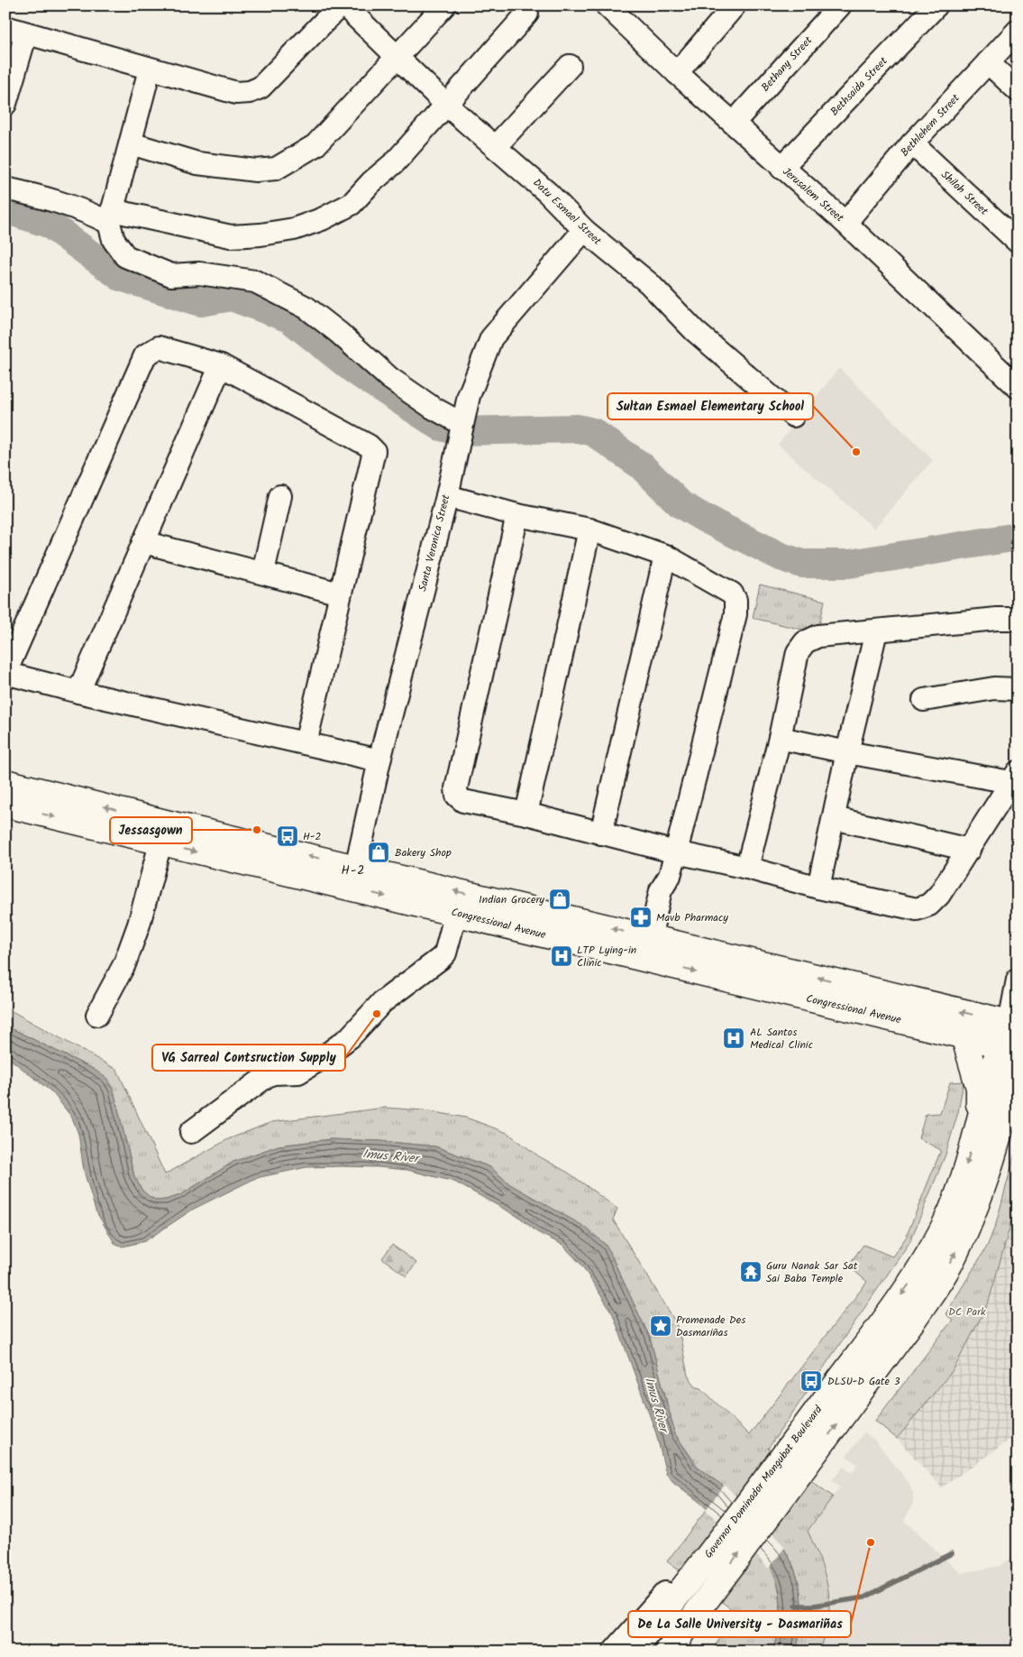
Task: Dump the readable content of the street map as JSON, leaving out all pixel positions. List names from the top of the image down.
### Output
{
  "streets": {
    "main road": ["Congressional Avenue", "Governor Dominador Mangubat Boulevard"],
    "street": [
      "Bethany Street",
      "Bethsaida Street",
      "Bethlehem Street",
      "Shiloh Street",
      "Jerusalem Street",
      "Datu Esmael Street",
      "Santa Veronica Street"
    ]
  },
  "crossings": [
    ["Bethany Street", "Jerusalem Street"],
    ["Bethsaida Street", "Jerusalem Street"],
    ["Bethlehem Street", "Shiloh Street"],
    ["Bethlehem Street", "Jerusalem Street"],
    ["Datu Esmael Street", "Santa Veronica Street"],
    ["Santa Veronica Street", "Congressional Avenue"],
    ["Congressional Avenue", "Governor Dominador Mangubat Boulevard"]
  ],
  "districts": ["H-2"],
  "water": ["Imus River"],
  "parks": ["DC Park"],
  "places": {
    "other": [
      "Sultan Esmael Elementary School",
      "Jessasgown",
      "VG Sarreal Contsruction Supply",
      "De La Salle University - Dasmariñas"
    ],
    "bus stop": ["H-2", "DLSU-D Gate 3"],
    "shop": ["Bakery Shop", "Indian Grocery"],
    "pharmacy": ["Mavb Pharmacy"],
    "hospital": ["LTP Lying-in Clinic", "AL Santos Medical Clinic"],
    "temple": ["Guru Nanak Sar Sat Sai Baba Temple"],
    "place": ["Promenade Des Dasmariñas"]
  }
}
